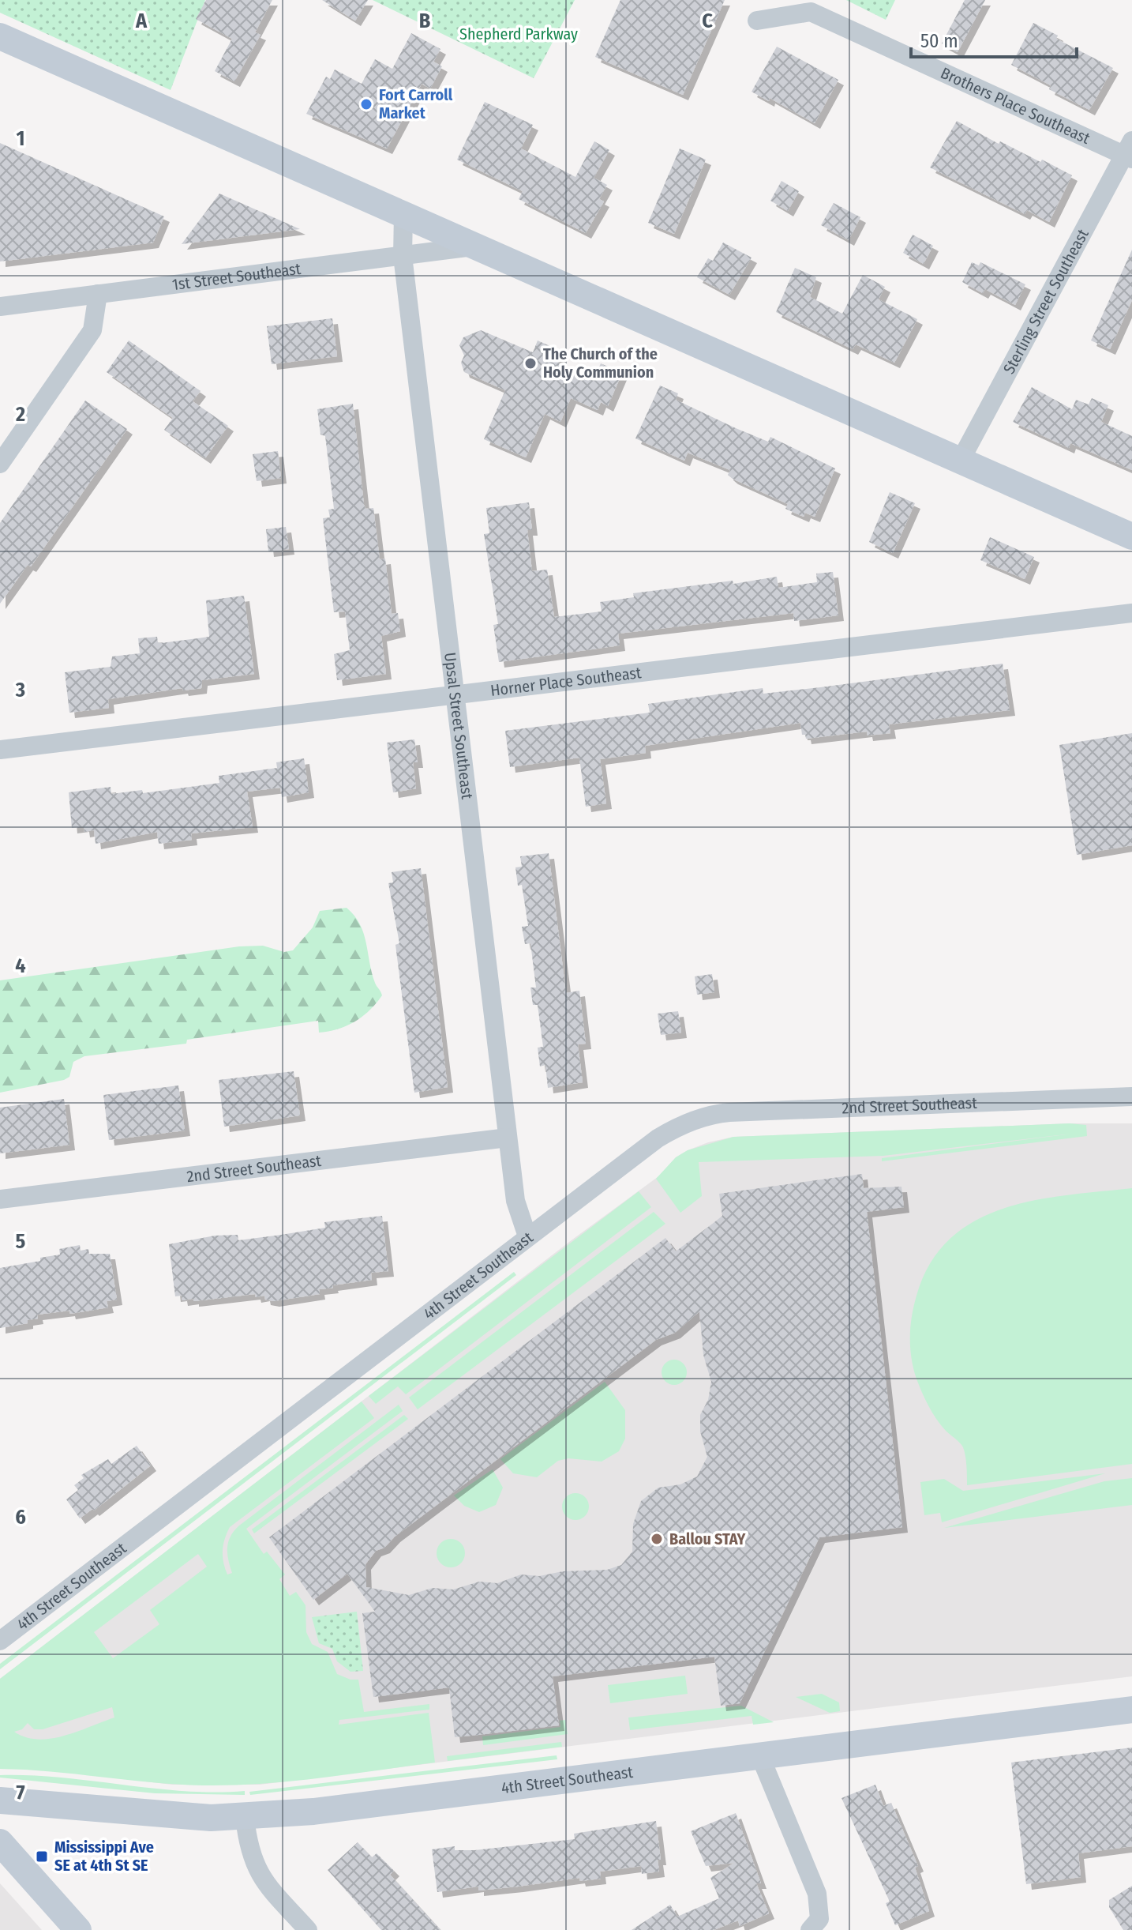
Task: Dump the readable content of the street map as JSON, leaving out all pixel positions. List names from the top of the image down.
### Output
{
  "streets": {
    "main road": ["4th Street Southeast"],
    "street": [
      "Brothers Place Southeast",
      "1st Street Southeast",
      "Sterling Street Southeast",
      "Horner Place Southeast",
      "Upsal Street Southeast",
      "2nd Street Southeast"
    ]
  },
  "crossings": [
    ["Brothers Place Southeast", "Sterling Street Southeast"],
    ["1st Street Southeast", "Upsal Street Southeast"],
    ["Horner Place Southeast", "Upsal Street Southeast"],
    ["Upsal Street Southeast", "2nd Street Southeast"],
    ["Upsal Street Southeast", "4th Street Southeast"],
    ["2nd Street Southeast", "4th Street Southeast"]
  ],
  "parks": ["Shepherd Parkway"],
  "places": {
    "other": ["Fort Carroll Market", "The Church of the Holy Communion", "Ballou STAY"],
    "transit": ["Mississippi Ave SE at 4th St SE"]
  },
  "scale_bar": "50 m",
  "grid": {
    "columns": ["A", "B", "C"],
    "rows": [
      "1",
      "2",
      "3",
      "4",
      "5",
      "6",
      "7"
    ]
  }
}
